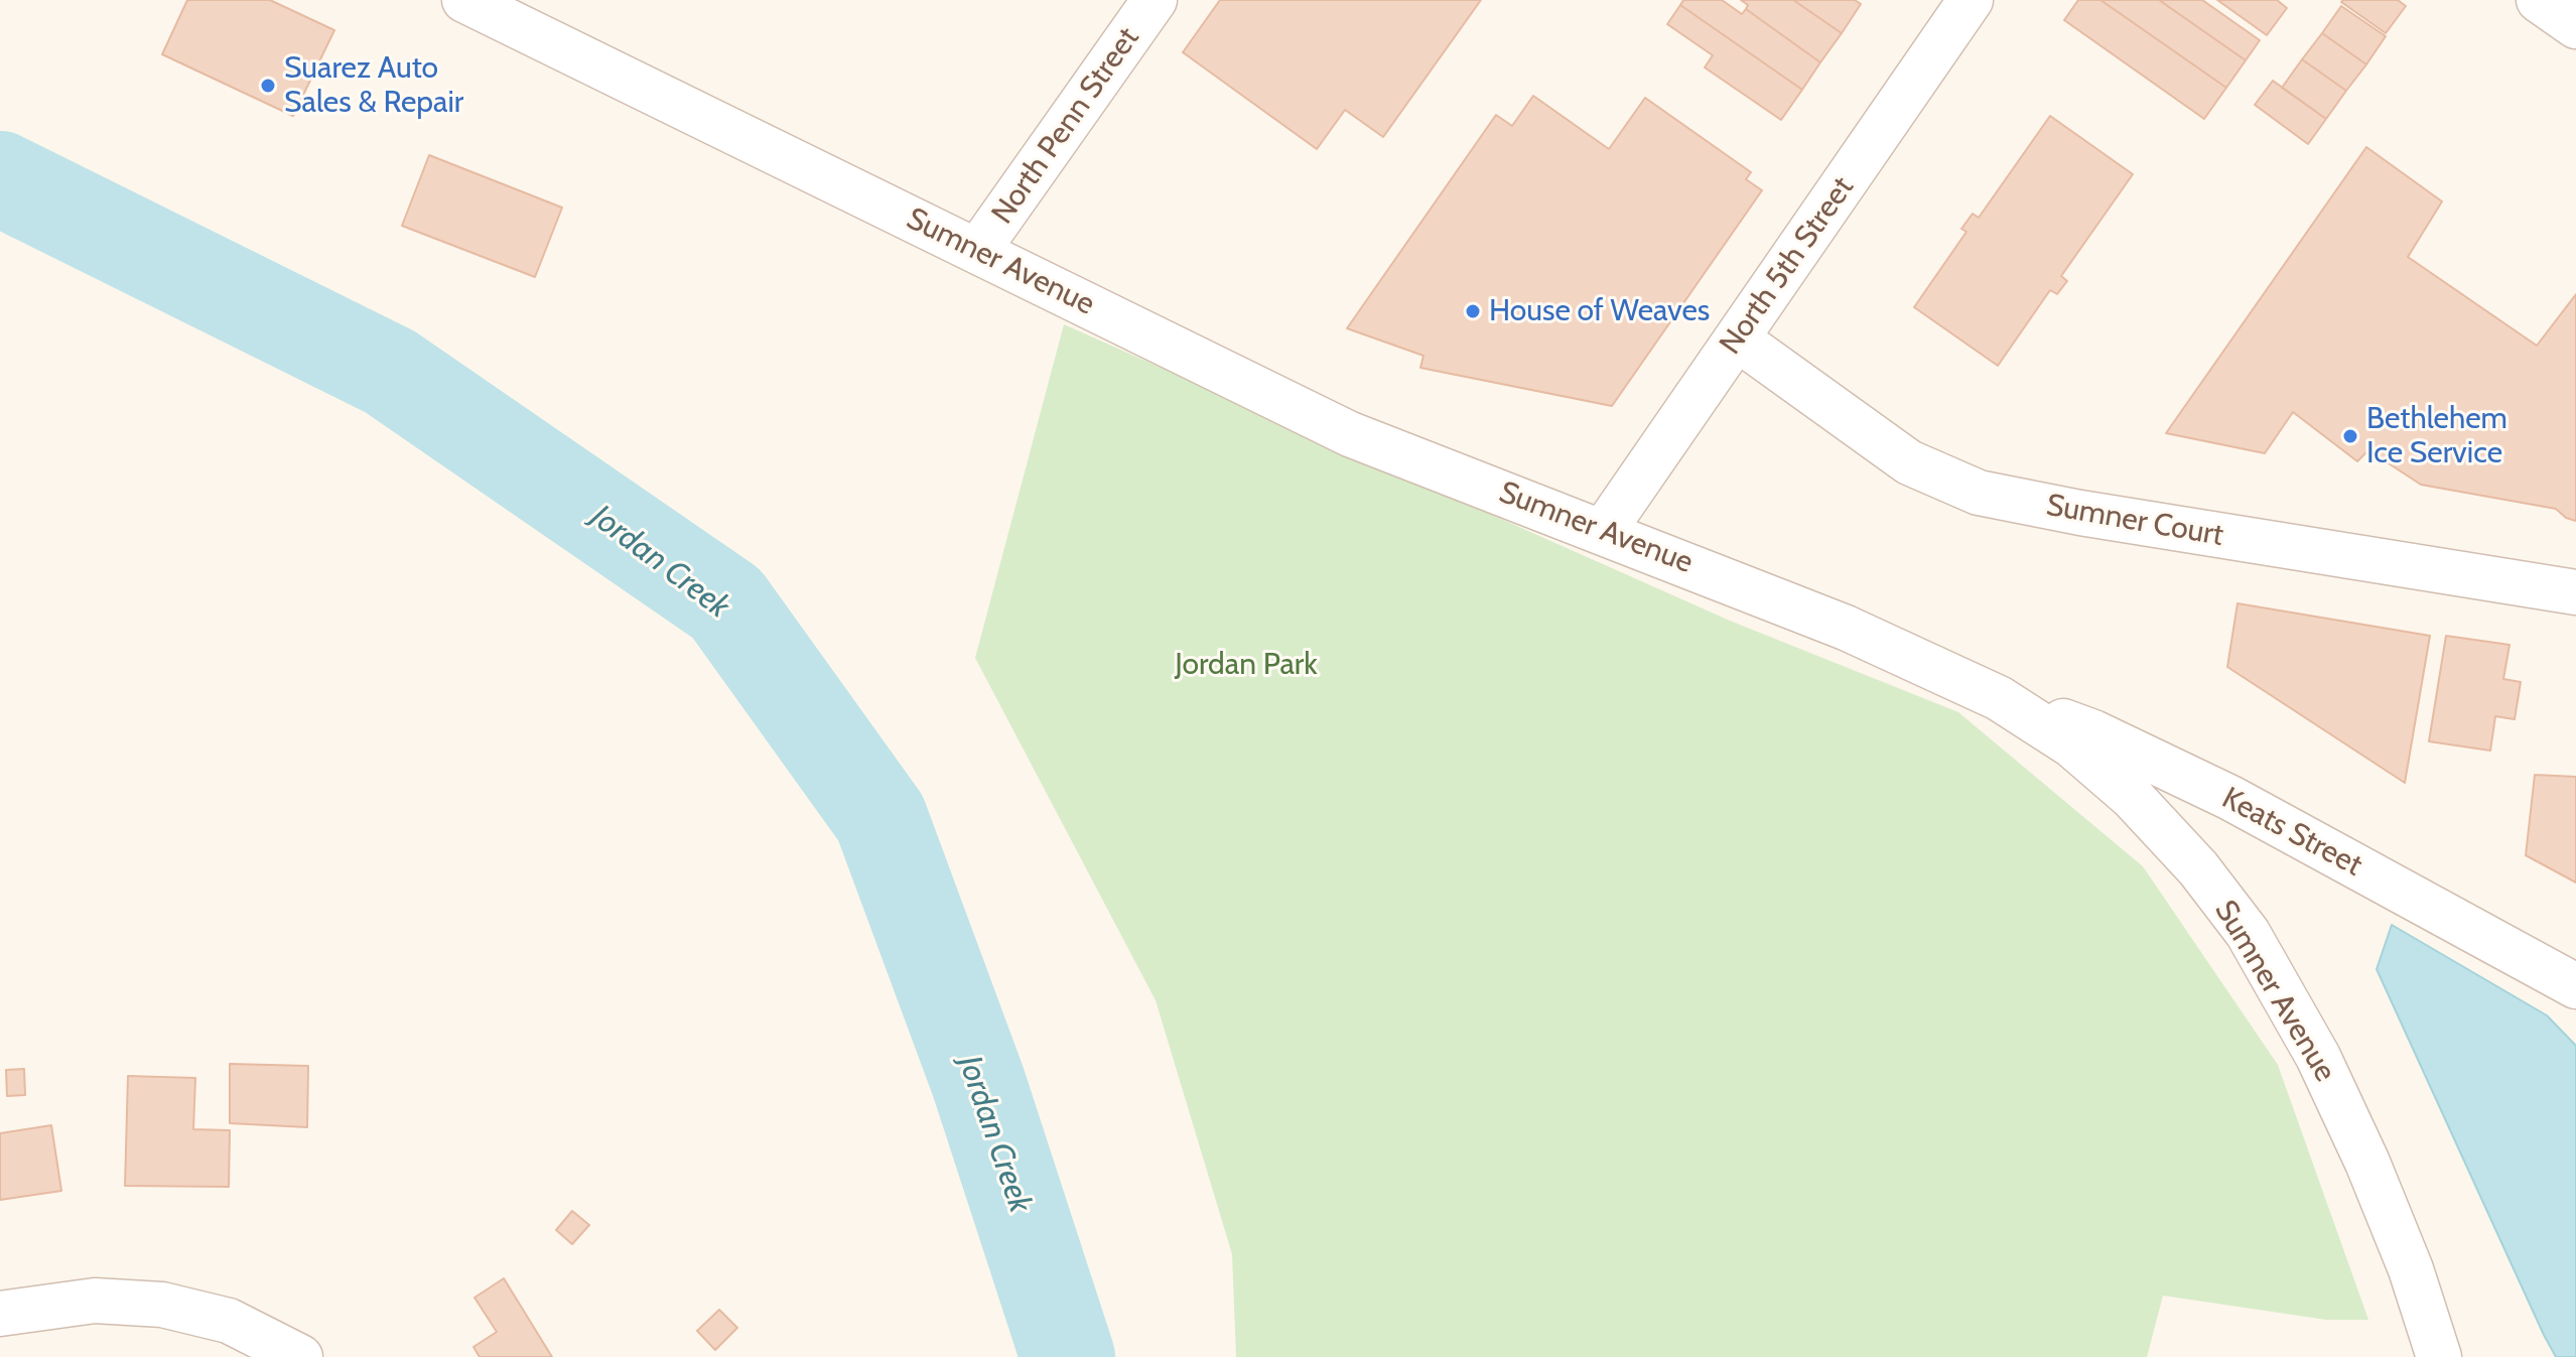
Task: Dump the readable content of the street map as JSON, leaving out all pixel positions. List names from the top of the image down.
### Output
{
  "streets": {
    "street": [
      "North Penn Street",
      "Sumner Avenue",
      "North 5th Street",
      "Sumner Court",
      "Keats Street"
    ]
  },
  "crossings": [
    ["North Penn Street", "Sumner Avenue"],
    ["Sumner Avenue", "North 5th Street"],
    ["Sumner Avenue", "Keats Street"],
    ["North 5th Street", "Sumner Court"]
  ],
  "water": ["Jordan Creek"],
  "parks": ["Jordan Park"],
  "places": ["Suarez Auto Sales & Repair", "House of Weaves", "Bethlehem Ice Service"]
}
